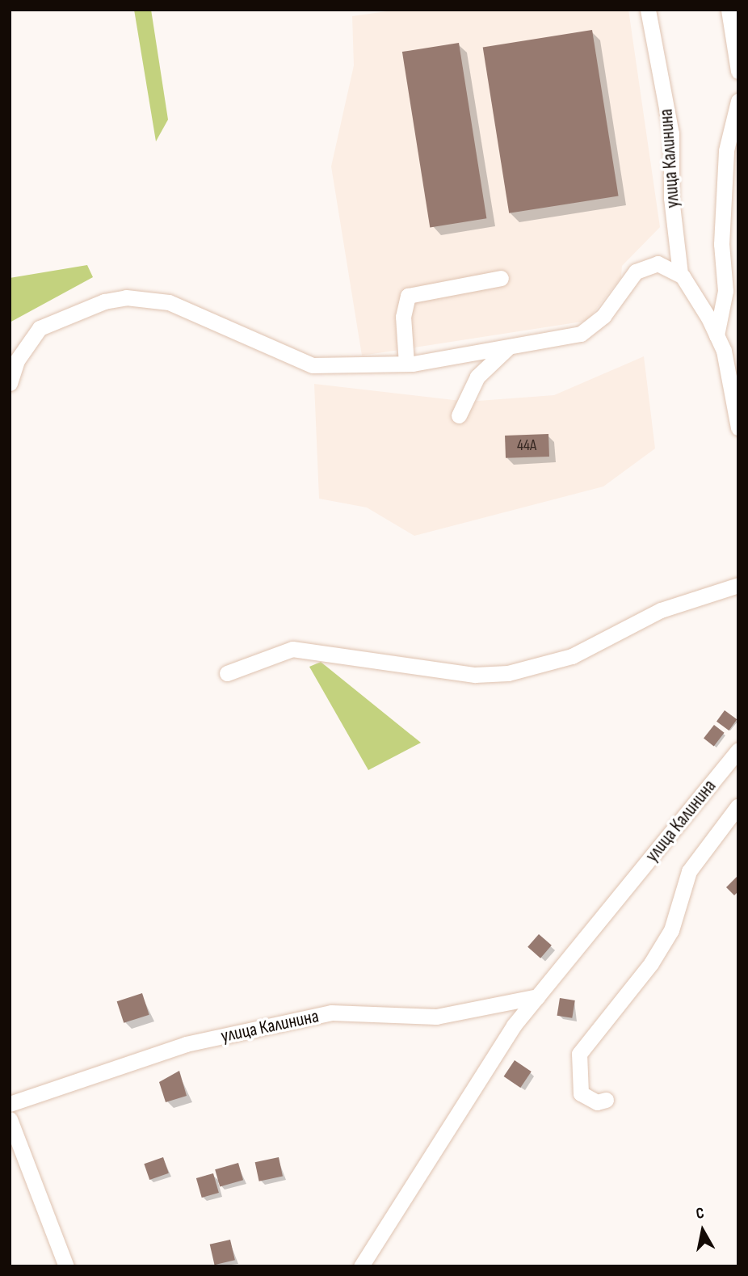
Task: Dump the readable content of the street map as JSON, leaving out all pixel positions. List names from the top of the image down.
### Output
{
  "streets": {
    "street": ["улица Калинина"]
  },
  "house_numbers": ["44А"],
  "north": "top"
}
